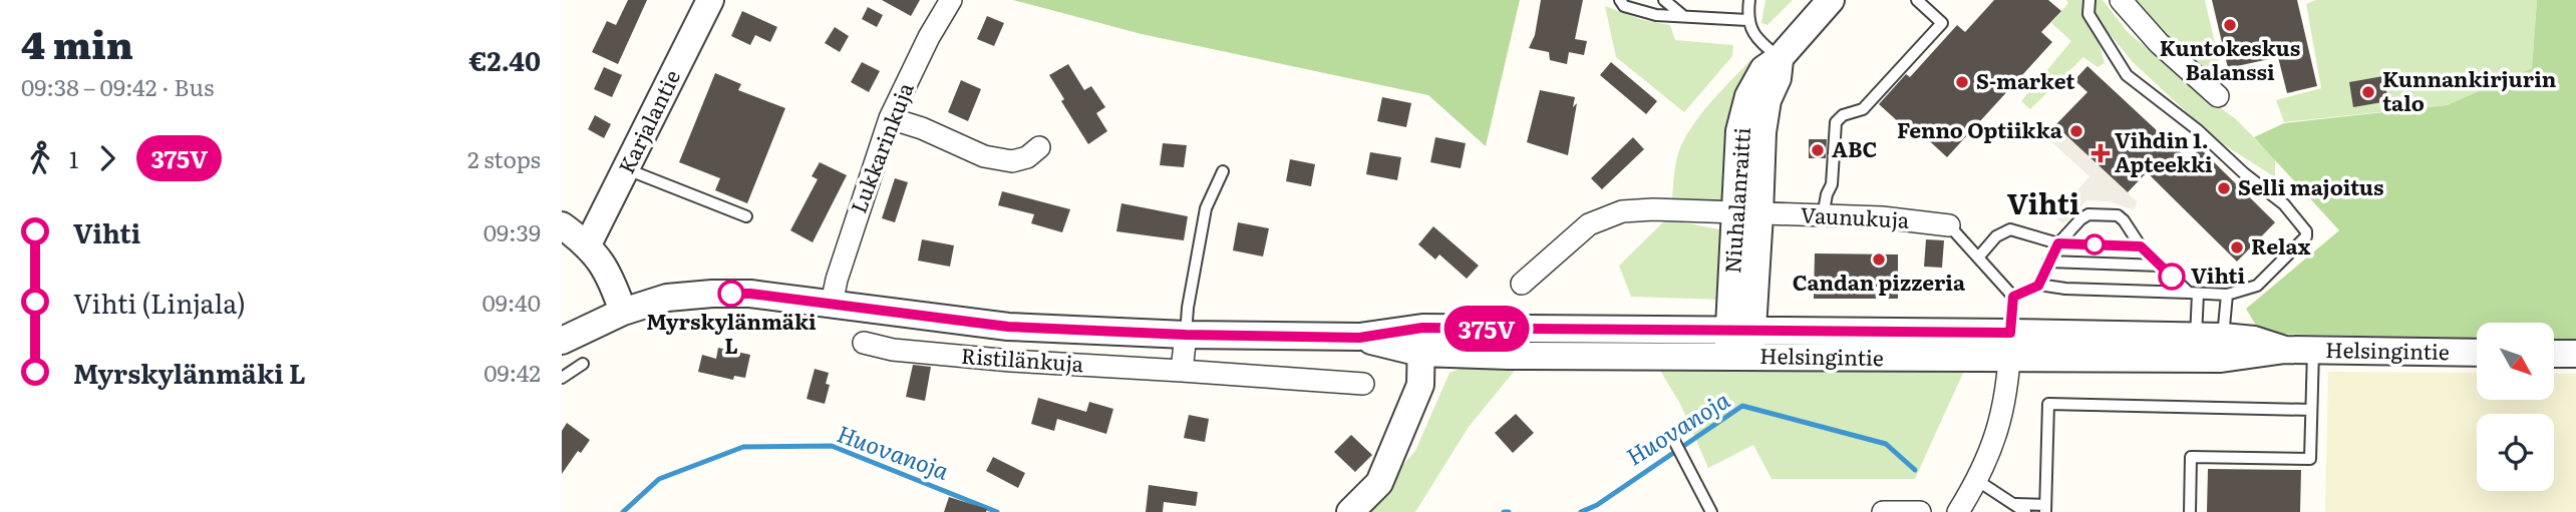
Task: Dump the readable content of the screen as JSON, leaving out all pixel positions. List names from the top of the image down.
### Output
{
  "streets": {
    "street": [
      "Karjalantie",
      "Lukkarinkuja",
      "Niuhalanraitti",
      "Vaunukuja",
      "Helsingintie",
      "Ristilänkuja"
    ]
  },
  "crossings": [
    ["Lukkarinkuja", "Helsingintie"],
    ["Niuhalanraitti", "Vaunukuja"],
    ["Niuhalanraitti", "Helsingintie"]
  ],
  "districts": ["Vihti"],
  "water": ["Huovanoja"],
  "places": {
    "other": [
      "Kuntokeskus Balanssi",
      "S-market",
      "Kunnankirjurin talo",
      "Fenno Optiikka",
      "ABC",
      "Selli majoitus",
      "Relax",
      "Candan pizzeria",
      "Vihti",
      "Myrskylänmäki L"
    ],
    "health": ["Vihdin 1. Apteekki"]
  },
  "lines": ["bus line 375V"],
  "north": "bottom right",
  "page": {
    "heading": ["4 min", "09:38 – 09:42 · Bus", "€2.40"],
    "on_map": "375V",
    "legs": ["1", "375V", "2 stops"],
    "list": [
      {
        "name": "Vihti",
        "value": "09:39"
      },
      {
        "name": "Vihti (Linjala)",
        "value": "09:40"
      },
      {
        "name": "Myrskylänmäki L",
        "value": "09:42"
      }
    ]
  }
}
